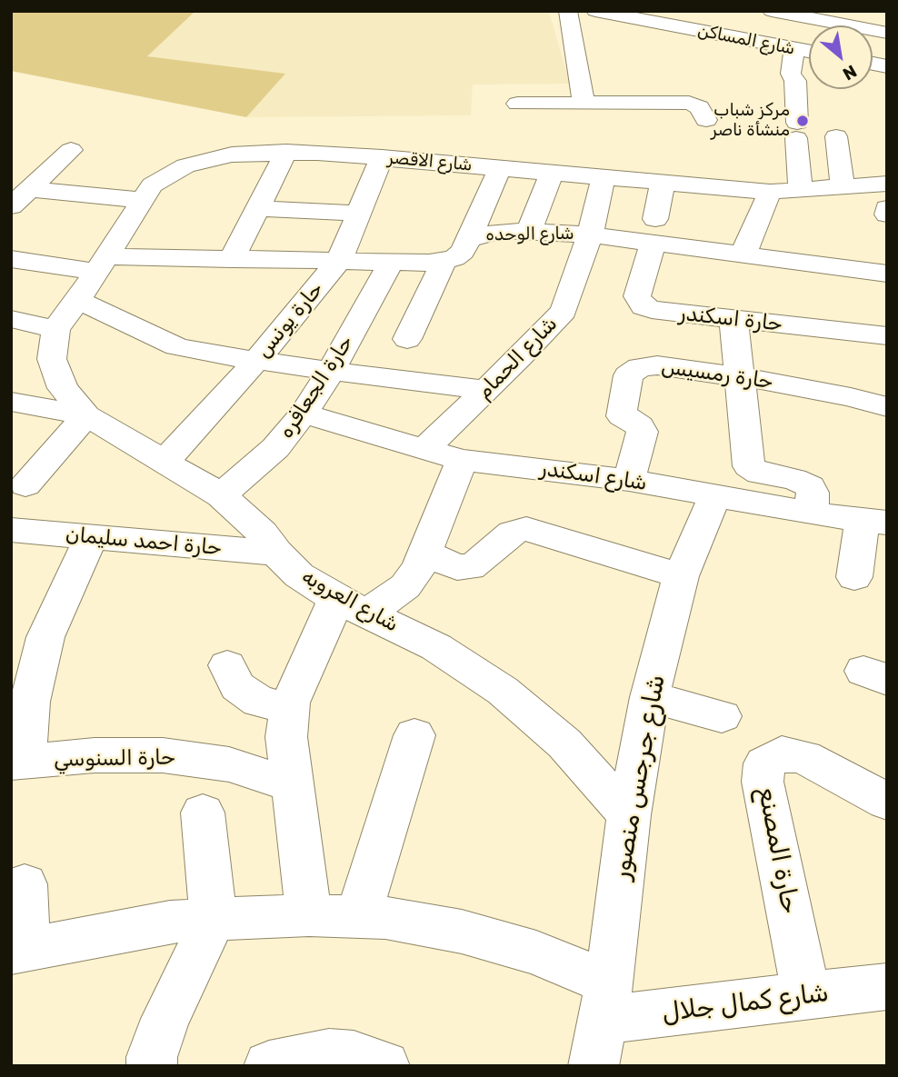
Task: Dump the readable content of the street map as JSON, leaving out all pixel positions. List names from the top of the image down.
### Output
{
  "streets": {
    "street": [
      "شارع المساكن",
      "شارع الاقصر",
      "شارع الوحده",
      "حارة اسكندر",
      "حارة يونس",
      "شارع الحمام",
      "حارة رمسيس",
      "حارة الجعافره",
      "شارع اسكندر",
      "حارة احمد سليمان",
      "شارع العروبه",
      "حارة السنوسي",
      "شارع جرجس منصور",
      "حارة المصنع",
      "شارع كمال جلال"
    ]
  },
  "crossings": [
    ["شارع الاقصر", "حارة اسكندر"],
    ["شارع الاقصر", "حارة يونس"],
    ["شارع الاقصر", "شارع الحمام"],
    ["شارع الاقصر", "شارع العروبه"],
    ["شارع الوحده", "حارة اسكندر"],
    ["شارع الوحده", "شارع الحمام"],
    ["حارة يونس", "شارع العروبه"],
    ["شارع الحمام", "شارع اسكندر"],
    ["حارة رمسيس", "شارع اسكندر"],
    ["حارة الجعافره", "شارع اسكندر"],
    ["حارة الجعافره", "شارع العروبه"],
    ["شارع اسكندر", "شارع جرجس منصور"],
    ["حارة احمد سليمان", "شارع العروبه"],
    ["شارع العروبه", "شارع جرجس منصور"],
    ["شارع جرجس منصور", "شارع كمال جلال"],
    ["حارة المصنع", "شارع كمال جلال"]
  ],
  "places": ["مركز شباب منشأة ناصر"],
  "north": "bottom right"
}
